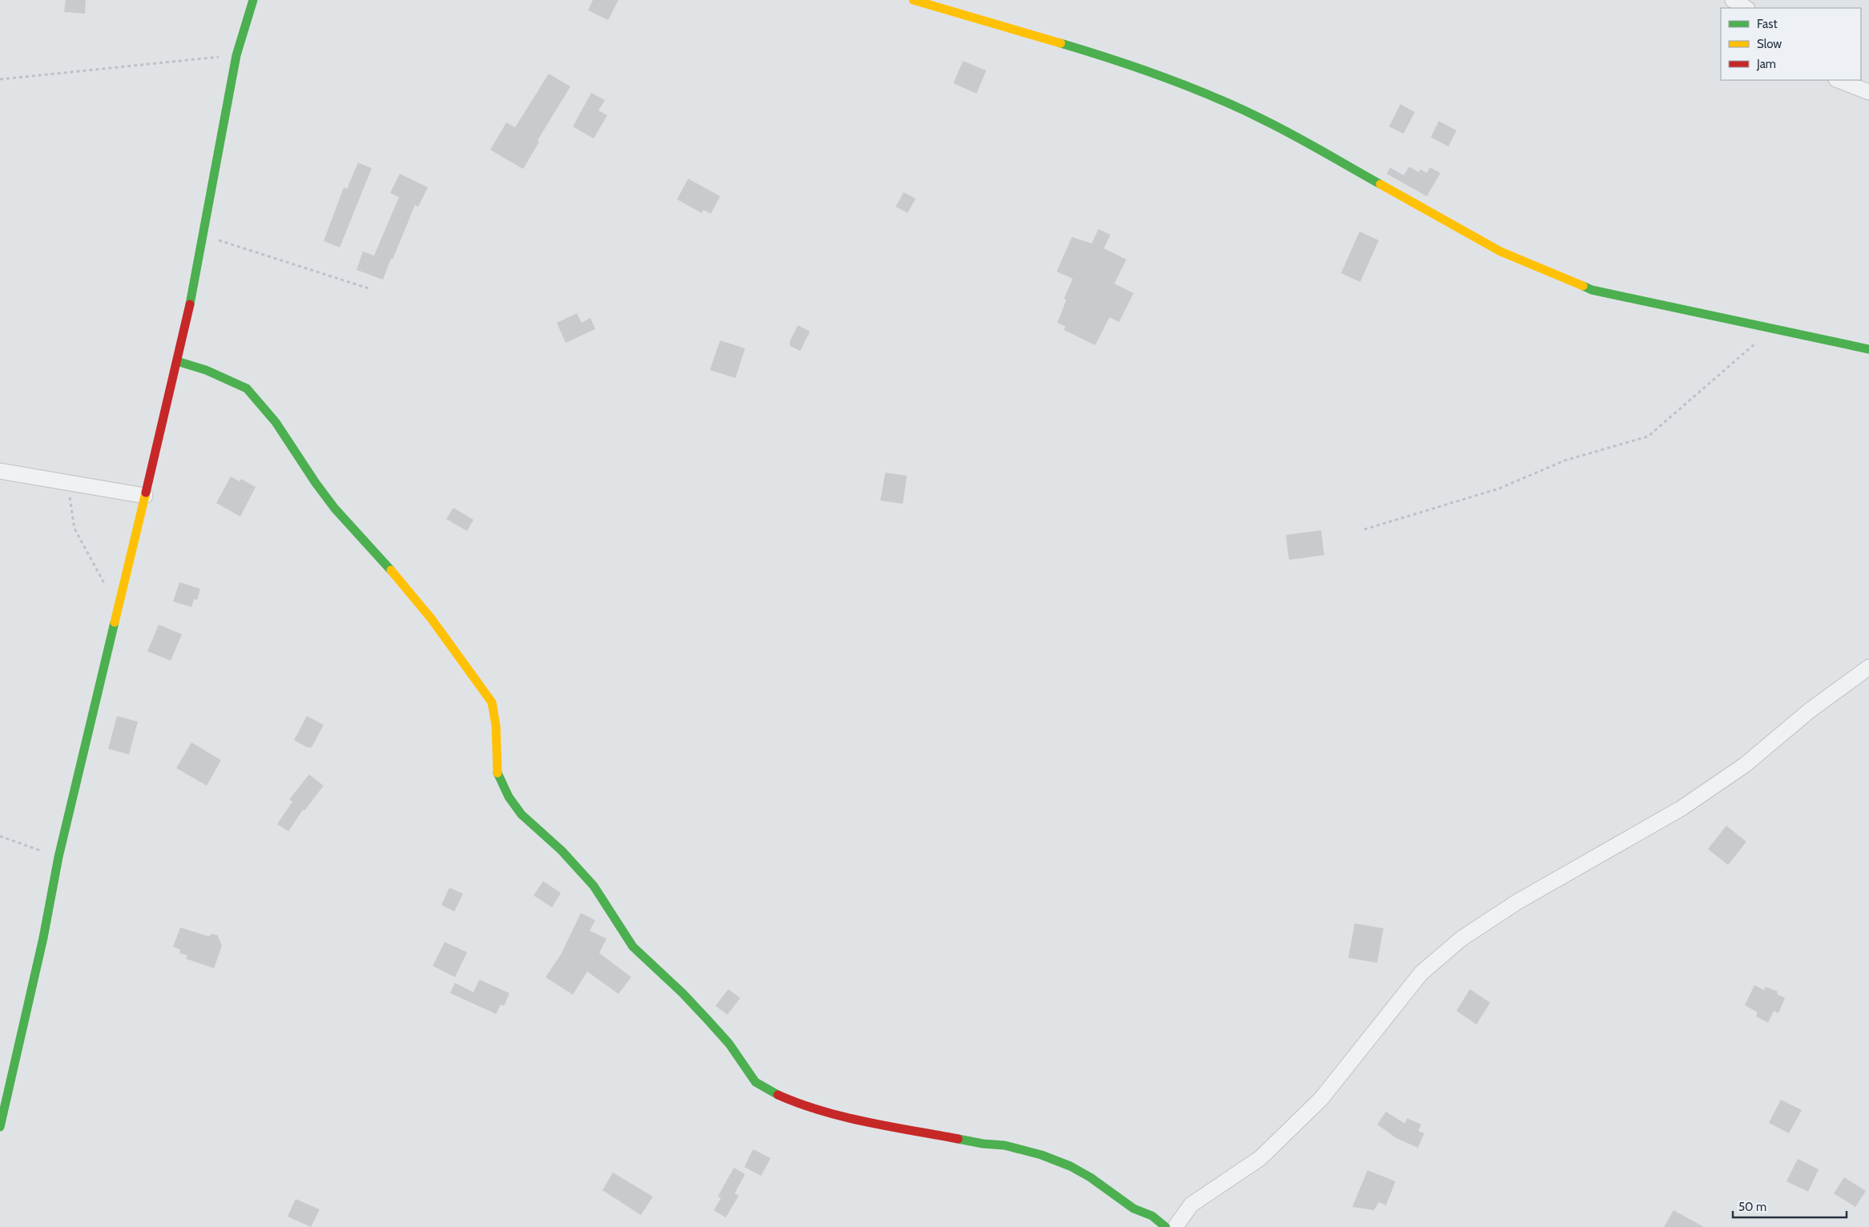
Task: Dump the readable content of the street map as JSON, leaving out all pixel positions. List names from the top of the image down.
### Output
{
  "legend": ["Fast", "Slow", "Jam"],
  "scale_bar": "50 m"
}
